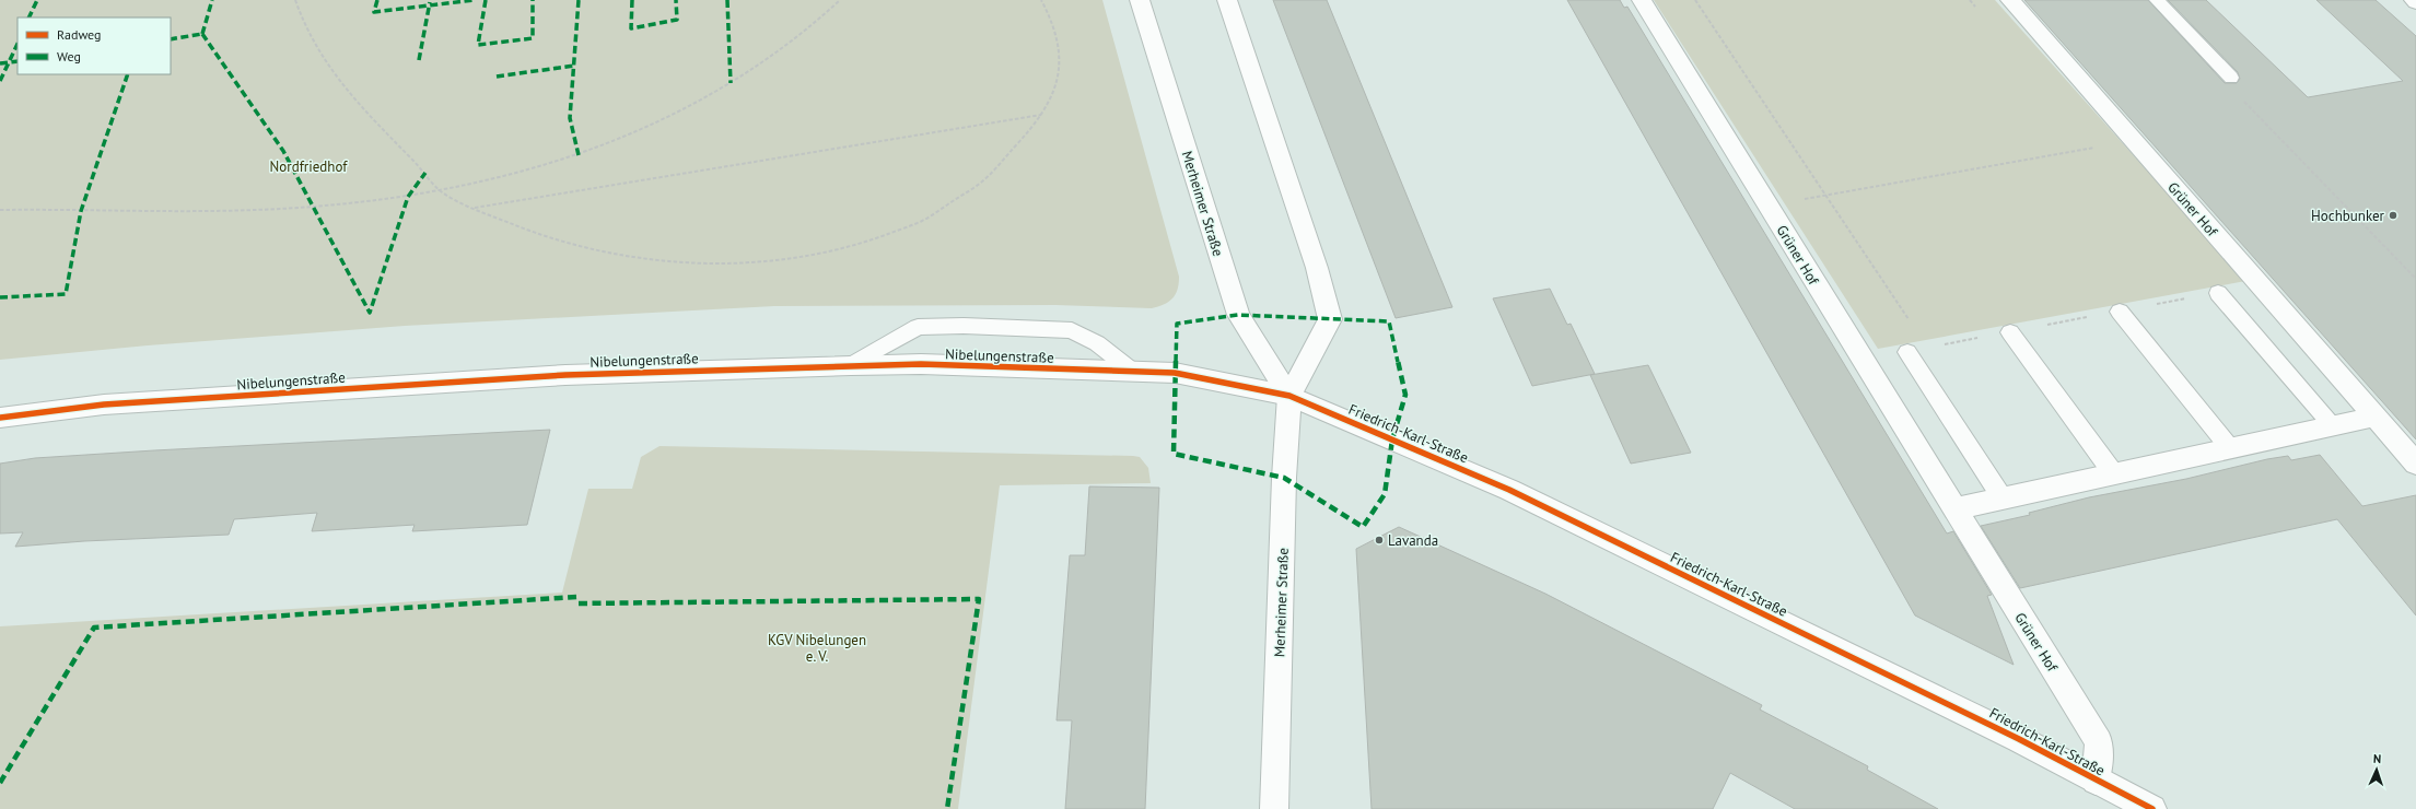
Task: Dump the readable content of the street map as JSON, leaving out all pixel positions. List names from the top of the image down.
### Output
{
  "streets": {
    "street": [
      "Merheimer Straße",
      "Grüner Hof",
      "Nibelungenstraße",
      "Friedrich-Karl-Straße"
    ]
  },
  "crossings": [
    ["Merheimer Straße", "Nibelungenstraße"],
    ["Merheimer Straße", "Friedrich-Karl-Straße"],
    ["Grüner Hof", "Friedrich-Karl-Straße"],
    ["Nibelungenstraße", "Friedrich-Karl-Straße"]
  ],
  "parks": ["Nordfriedhof", "KGV Nibelungen e. V."],
  "places": ["Hochbunker", "Lavanda"],
  "legend": ["Radweg", "Weg"],
  "north": "top"
}
